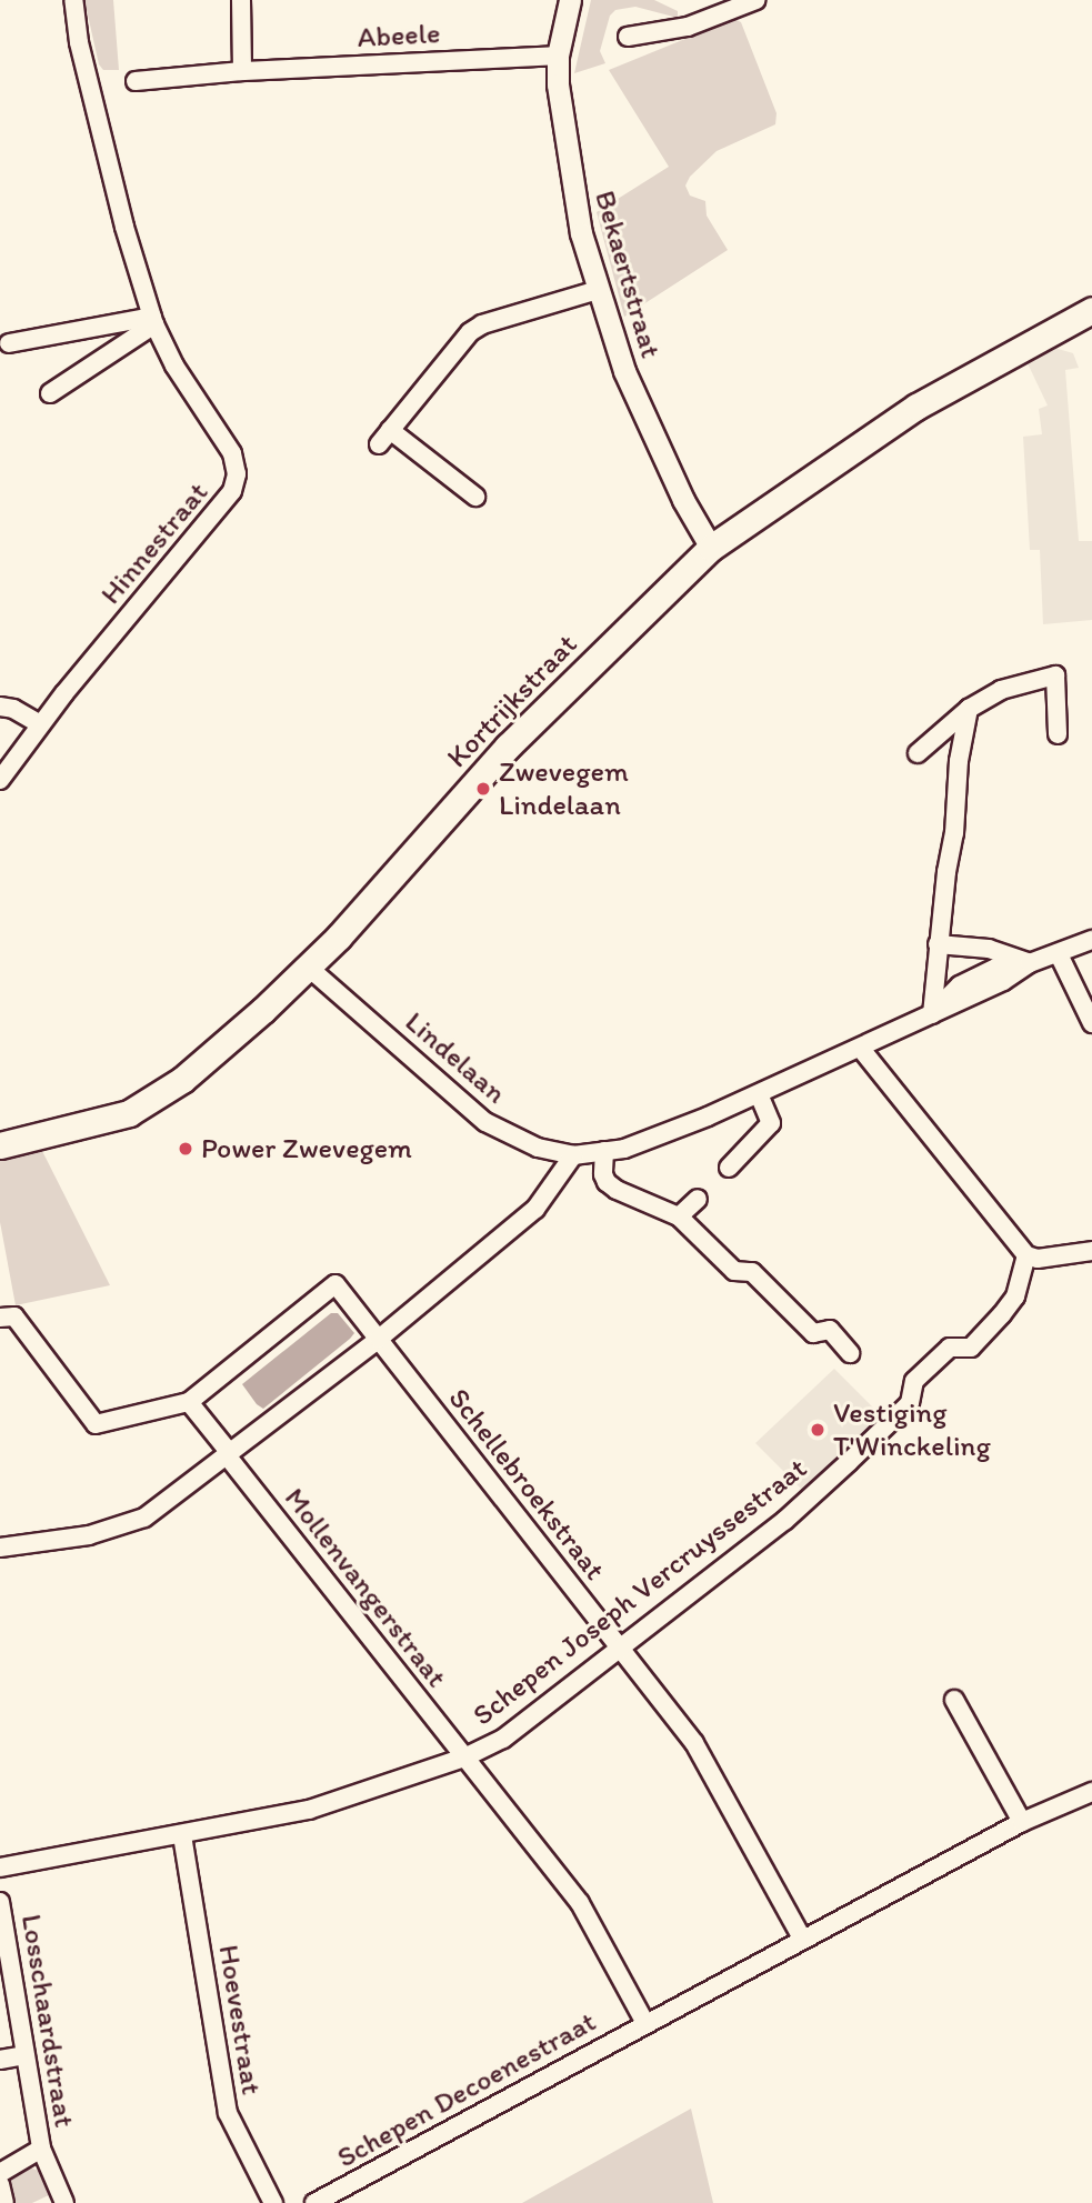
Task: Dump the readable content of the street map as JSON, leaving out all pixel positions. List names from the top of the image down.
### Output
{
  "streets": {
    "main road": ["Kortrijkstraat"],
    "street": [
      "Abeele",
      "Bekaertstraat",
      "Hinnestraat",
      "Lindelaan",
      "Schellebroekstraat",
      "Mollenvangerstraat",
      "Schepen Joseph Vercruyssestraat",
      "Hoevestraat",
      "Losschaardstraat",
      "Schepen Decoenestraat"
    ]
  },
  "crossings": [
    ["Abeele", "Bekaertstraat"],
    ["Bekaertstraat", "Kortrijkstraat"],
    ["Kortrijkstraat", "Lindelaan"],
    ["Schellebroekstraat", "Mollenvangerstraat"],
    ["Schellebroekstraat", "Schepen Joseph Vercruyssestraat"],
    ["Mollenvangerstraat", "Schepen Joseph Vercruyssestraat"],
    ["Mollenvangerstraat", "Schepen Decoenestraat"],
    ["Schepen Joseph Vercruyssestraat", "Hoevestraat"]
  ],
  "places": ["Zwevegem Lindelaan", "Power Zwevegem", "Vestiging T'Winckeling"]
}
